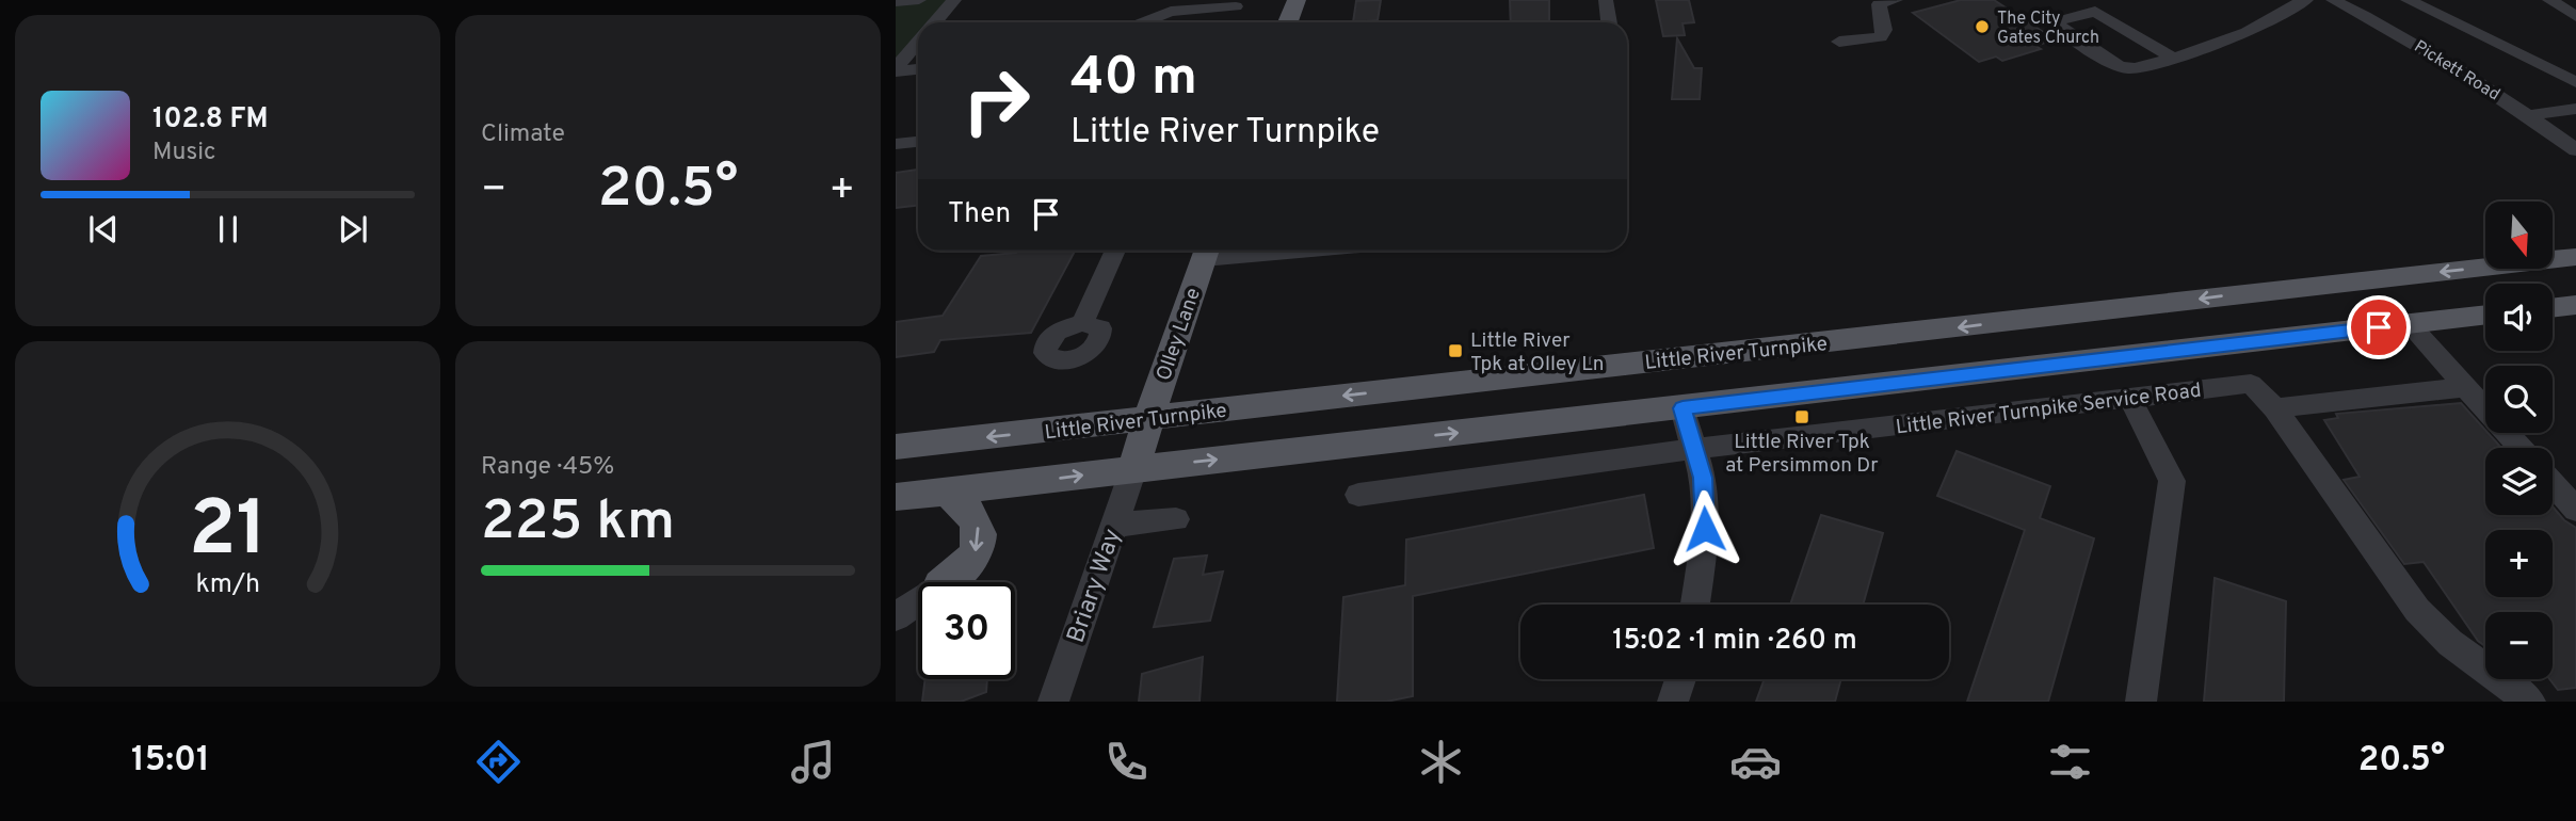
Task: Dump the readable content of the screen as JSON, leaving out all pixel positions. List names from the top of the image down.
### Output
{
  "streets": {
    "main road": ["Olley Lane", "Little River Turnpike"],
    "street": ["Pickett Road", "Little River Turnpike Service Road", "Briary Way"]
  },
  "crossings": [
    ["Olley Lane", "Little River Turnpike"],
    ["Olley Lane", "Briary Way"]
  ],
  "places": {
    "other": ["The City Gates Church"],
    "transit": ["Little River Tpk at Olley Ln", "Little River Tpk at Persimmon Dr"]
  },
  "north": "bottom",
  "page": {
    "tile": [
      "Climate",
      ["Range · 45%", "225 km"]
    ],
    "turn": ["40 m", "Little River Turnpike"],
    "song": ["102.8 FM", "Music"],
    "heat": ["−", "20.5°", "+"],
    "then": "Then",
    "map_buttons": ["+", "−"],
    "limit": "30",
    "trip": "15:02 · 1 min · 260 m",
    "tabs": ["15:01", "20.5°"],
    "gauge": ["21", "km/h"]
  }
}
